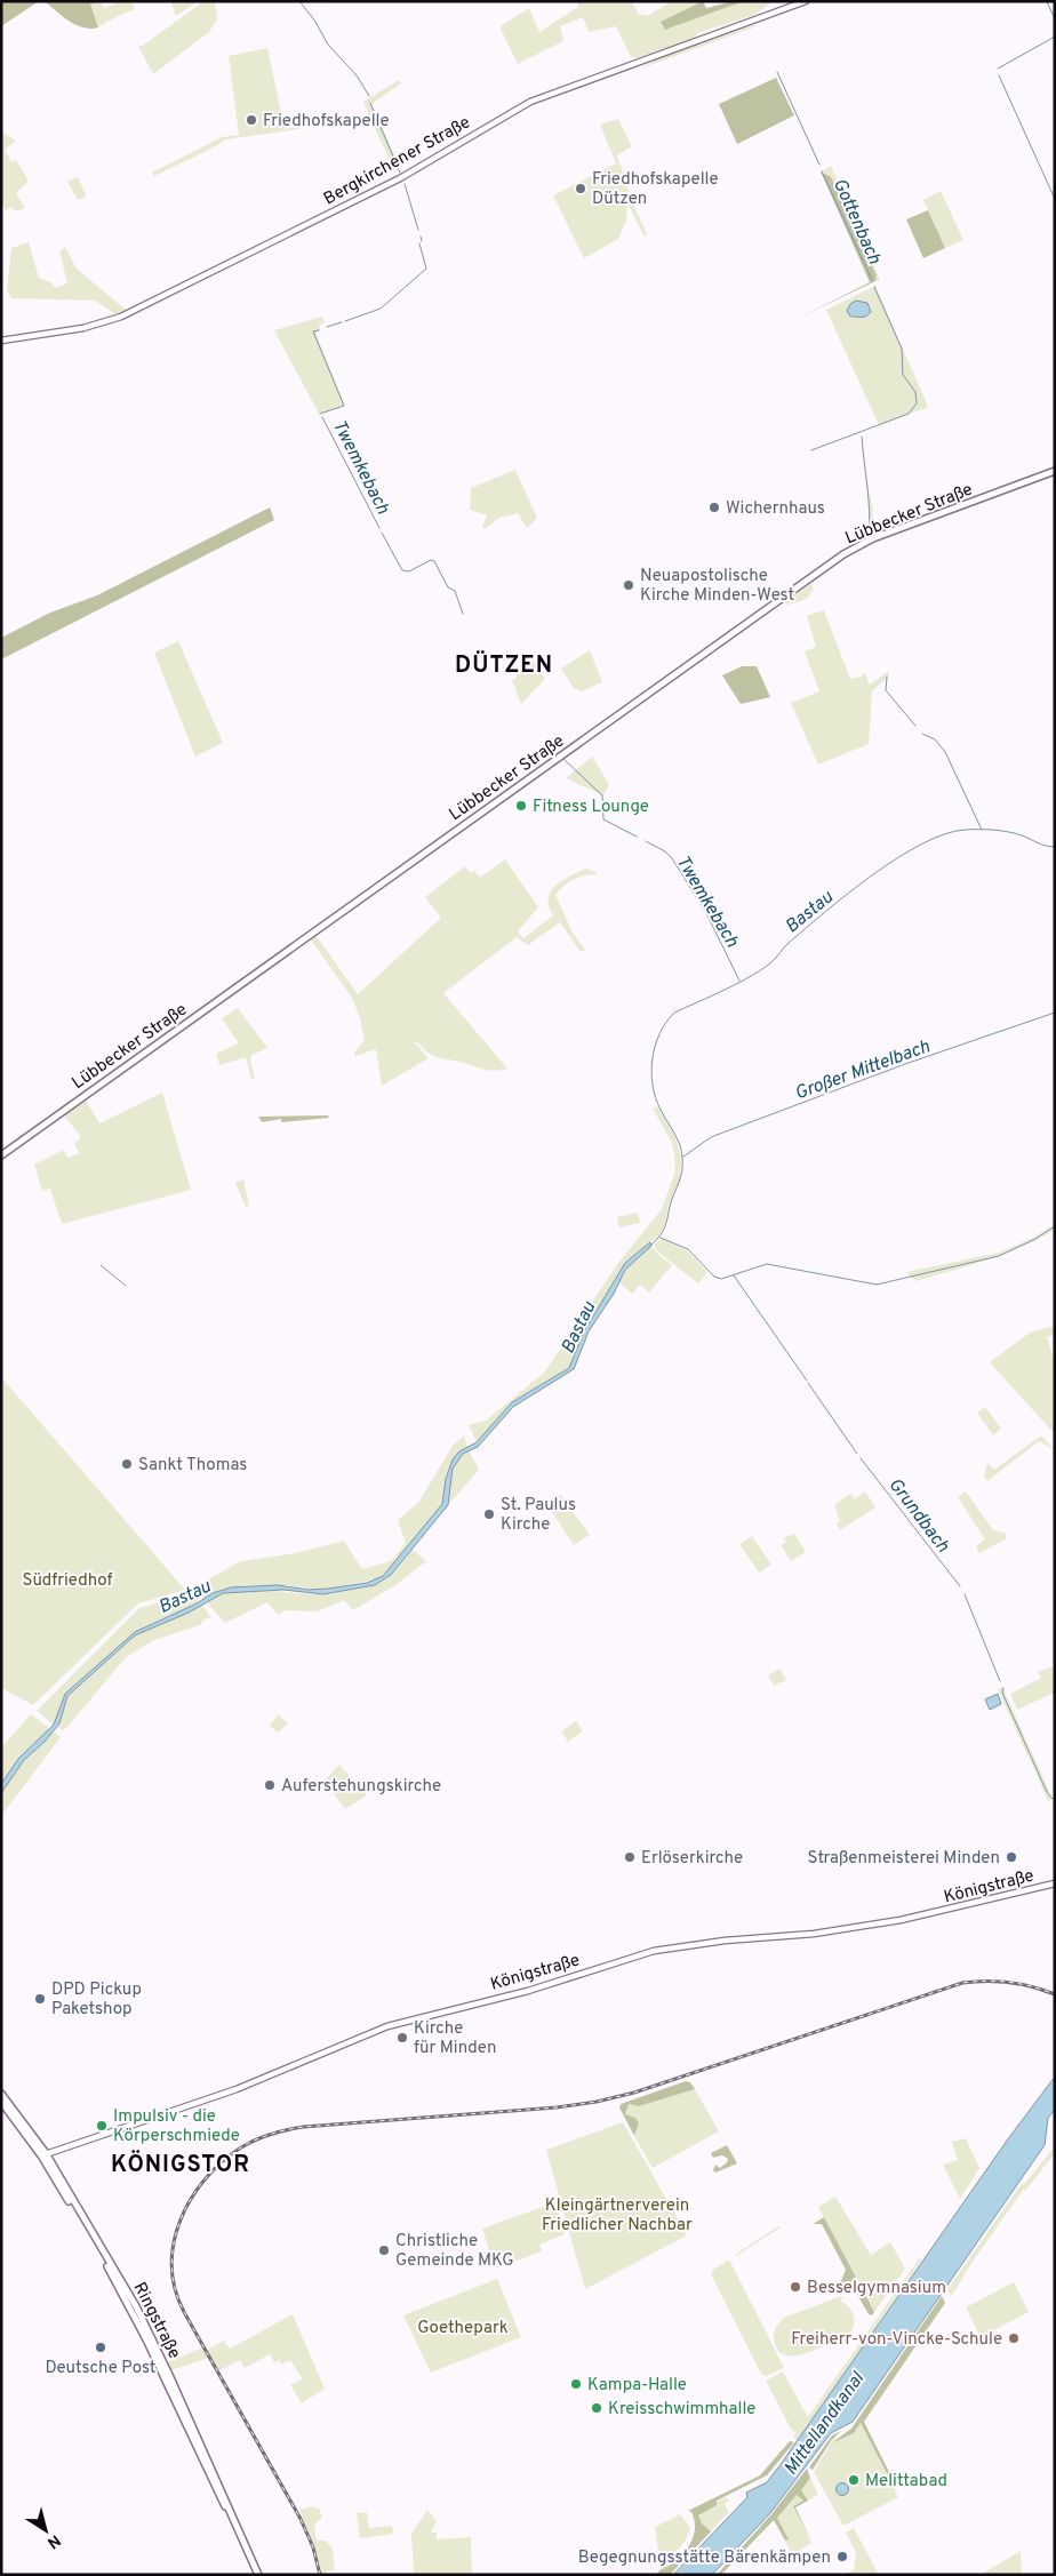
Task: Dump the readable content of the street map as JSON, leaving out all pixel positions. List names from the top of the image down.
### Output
{
  "streets": {
    "main road": [
      "Bergkirchener Straße",
      "Lübbecker Straße",
      "Königstraße",
      "Ringstraße"
    ]
  },
  "crossings": [
    ["Königstraße", "Ringstraße"]
  ],
  "districts": ["DÜTZEN", "KÖNIGSTOR"],
  "water": [
    "Gottenbach",
    "Twemkebach",
    "Bastau",
    "Großer Mittelbach",
    "Grundbach",
    "Mittellandkanal"
  ],
  "parks": ["Südfriedhof", "Kleingärtnerverein Friedlicher Nachbar", "Goethepark"],
  "places": [
    "Friedhofskapelle",
    "Friedhofskapelle Dützen",
    "Wichernhaus",
    "Neuapostolische Kirche Minden-West",
    "Fitness Lounge",
    "Sankt Thomas",
    "St. Paulus Kirche",
    "Auferstehungskirche",
    "Erlöserkirche",
    "Straßenmeisterei Minden",
    "DPD Pickup Paketshop",
    "Kirche für Minden",
    "Impulsiv - die Körperschmiede",
    "Christliche Gemeinde MKG",
    "Besselgymnasium",
    "Freiherr-von-Vincke-Schule",
    "Deutsche Post",
    "Kampa-Halle",
    "Kreisschwimmhalle",
    "Melittabad",
    "Begegnungsstätte Bärenkämpen"
  ],
  "north": "bottom right"
}
